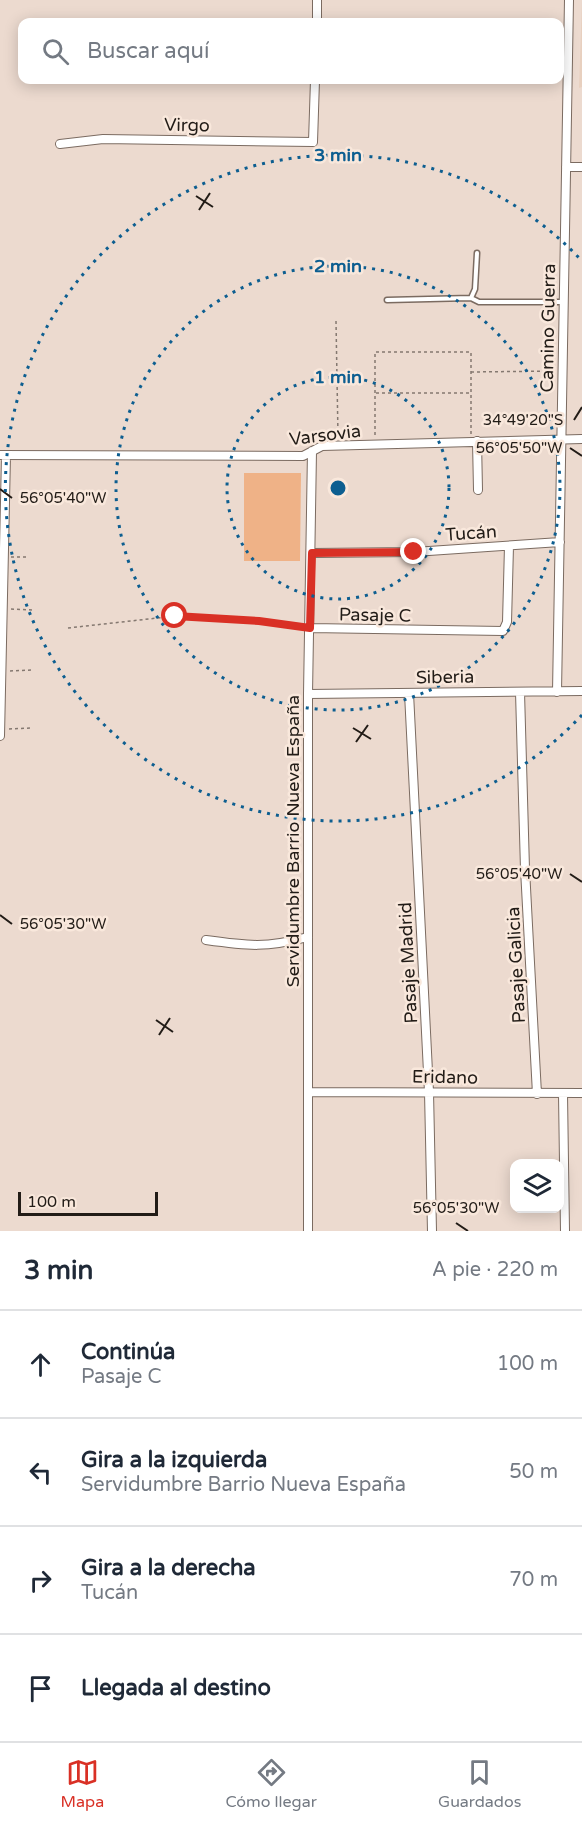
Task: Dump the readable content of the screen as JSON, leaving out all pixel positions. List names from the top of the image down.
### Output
{
  "streets": {
    "street": [
      "Virgo",
      "Camino Guerra",
      "Varsovia",
      "Tucán",
      "Pasaje C",
      "Siberia",
      "Servidumbre Barrio Nueva España",
      "Pasaje Madrid",
      "Pasaje Galicia",
      "Eridano"
    ]
  },
  "crossings": [
    ["Camino Guerra", "Varsovia"],
    ["Camino Guerra", "Tucán"],
    ["Camino Guerra", "Siberia"],
    ["Varsovia", "Servidumbre Barrio Nueva España"],
    ["Tucán", "Pasaje C"],
    ["Tucán", "Servidumbre Barrio Nueva España"],
    ["Pasaje C", "Servidumbre Barrio Nueva España"],
    ["Siberia", "Servidumbre Barrio Nueva España"],
    ["Siberia", "Pasaje Madrid"],
    ["Siberia", "Pasaje Galicia"],
    ["Servidumbre Barrio Nueva España", "Eridano"],
    ["Pasaje Madrid", "Eridano"],
    ["Pasaje Galicia", "Eridano"]
  ],
  "scale_bar": "100 m",
  "page": {
    "search": "Buscar aquí",
    "scale": "100 m",
    "heading": ["3 min", "A pie · 220 m"],
    "list": [
      ["Continúa", "Pasaje C", "100 m"],
      ["Gira a la izquierda", "Servidumbre Barrio Nueva España", "50 m"],
      ["Gira a la derecha", "Tucán", "70 m"],
      "Llegada al destino"
    ],
    "nav": ["Mapa", "Cómo llegar", "Guardados"]
  },
  "coordinates": [
    "34°49'20\"S",
    "56°05'50\"W",
    "56°05'40\"W",
    "56°05'30\"W"
  ],
  "rings": ["3 min", "2 min", "1 min"]
}
